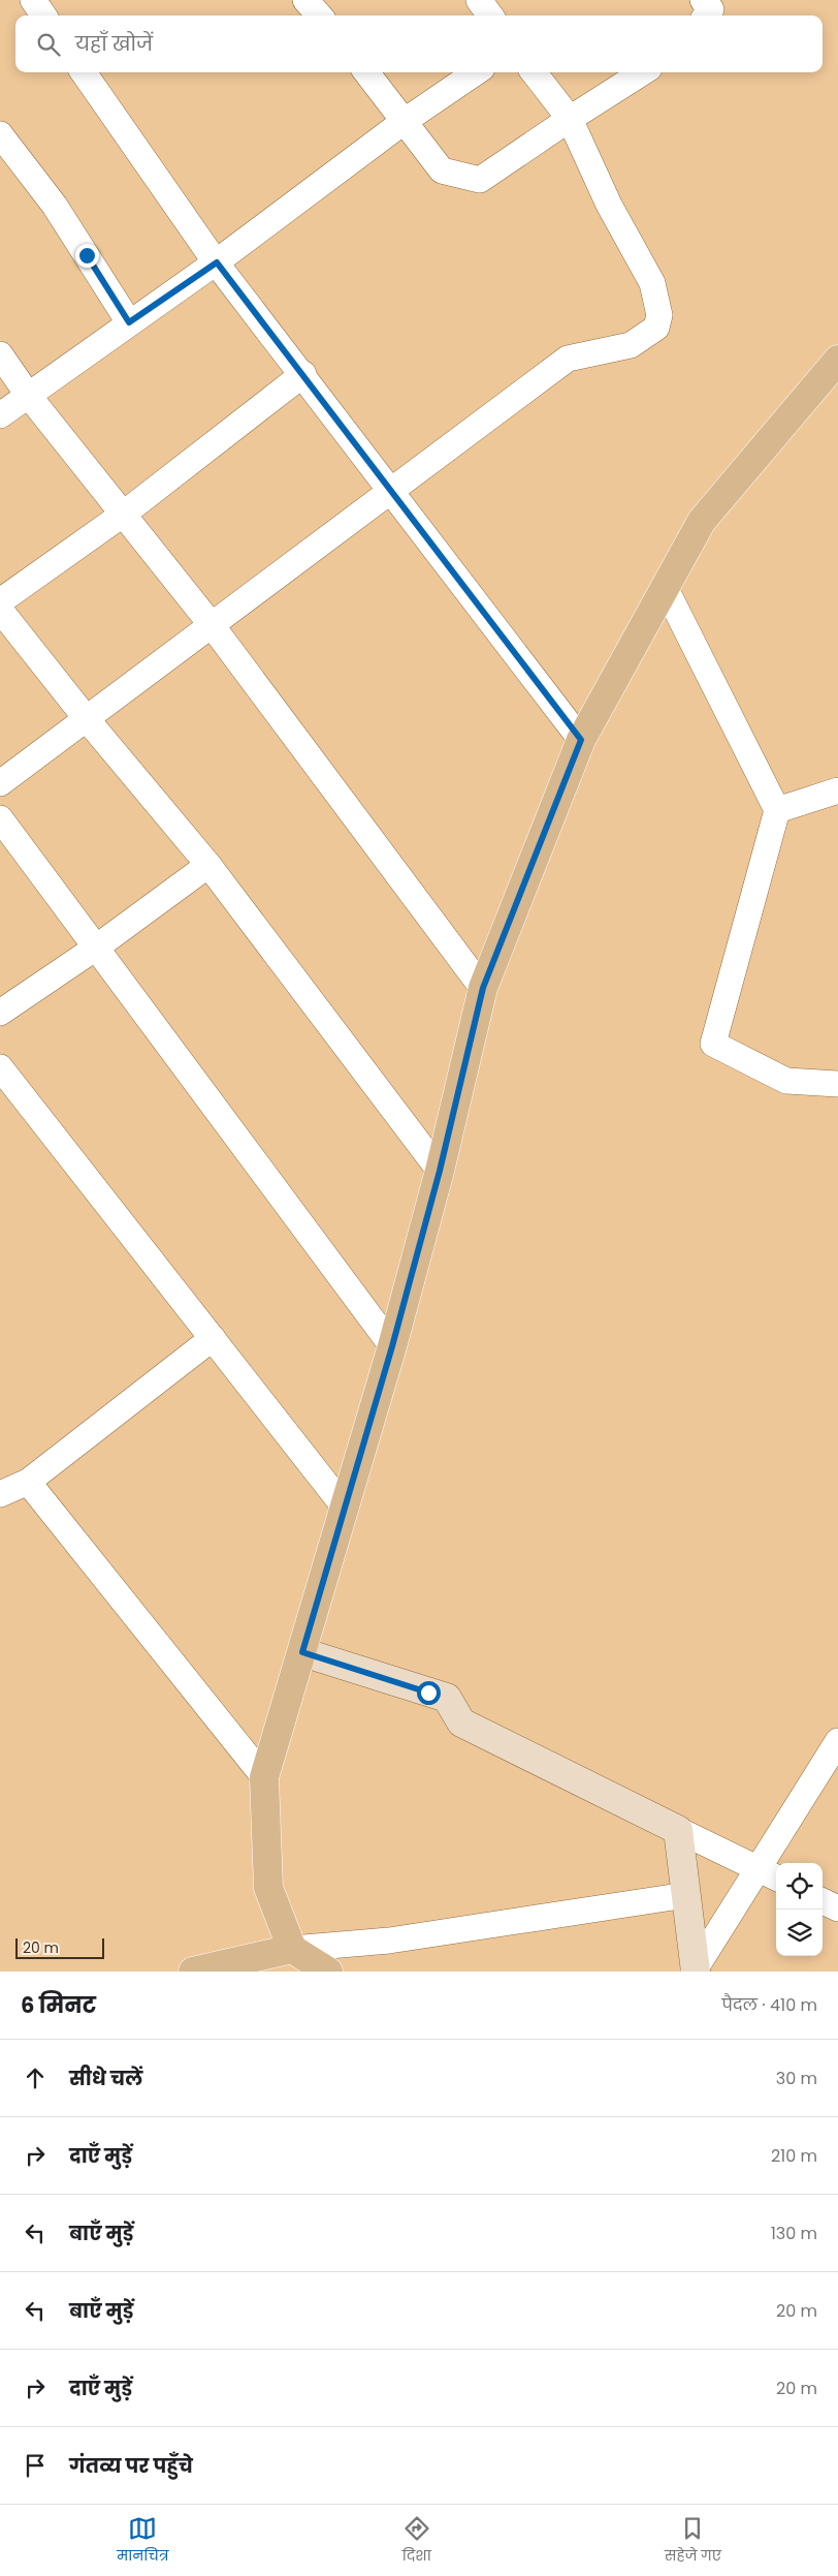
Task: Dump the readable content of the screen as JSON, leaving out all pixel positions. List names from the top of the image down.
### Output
{
  "scale_bar": "20 m",
  "page": {
    "search": "यहाँ खोजें",
    "scale": "20 m",
    "heading": ["6 मिनट", "पैदल · 410 m"],
    "list": [
      ["सीधे चलें", "30 m"],
      ["दाएँ मुड़ें", "210 m"],
      ["बाएँ मुड़ें", "130 m"],
      ["बाएँ मुड़ें", "20 m"],
      ["दाएँ मुड़ें", "20 m"],
      "गंतव्य पर पहुँचे"
    ],
    "nav": ["मानचित्र", "दिशा", "सहेजे गए"]
  }
}
